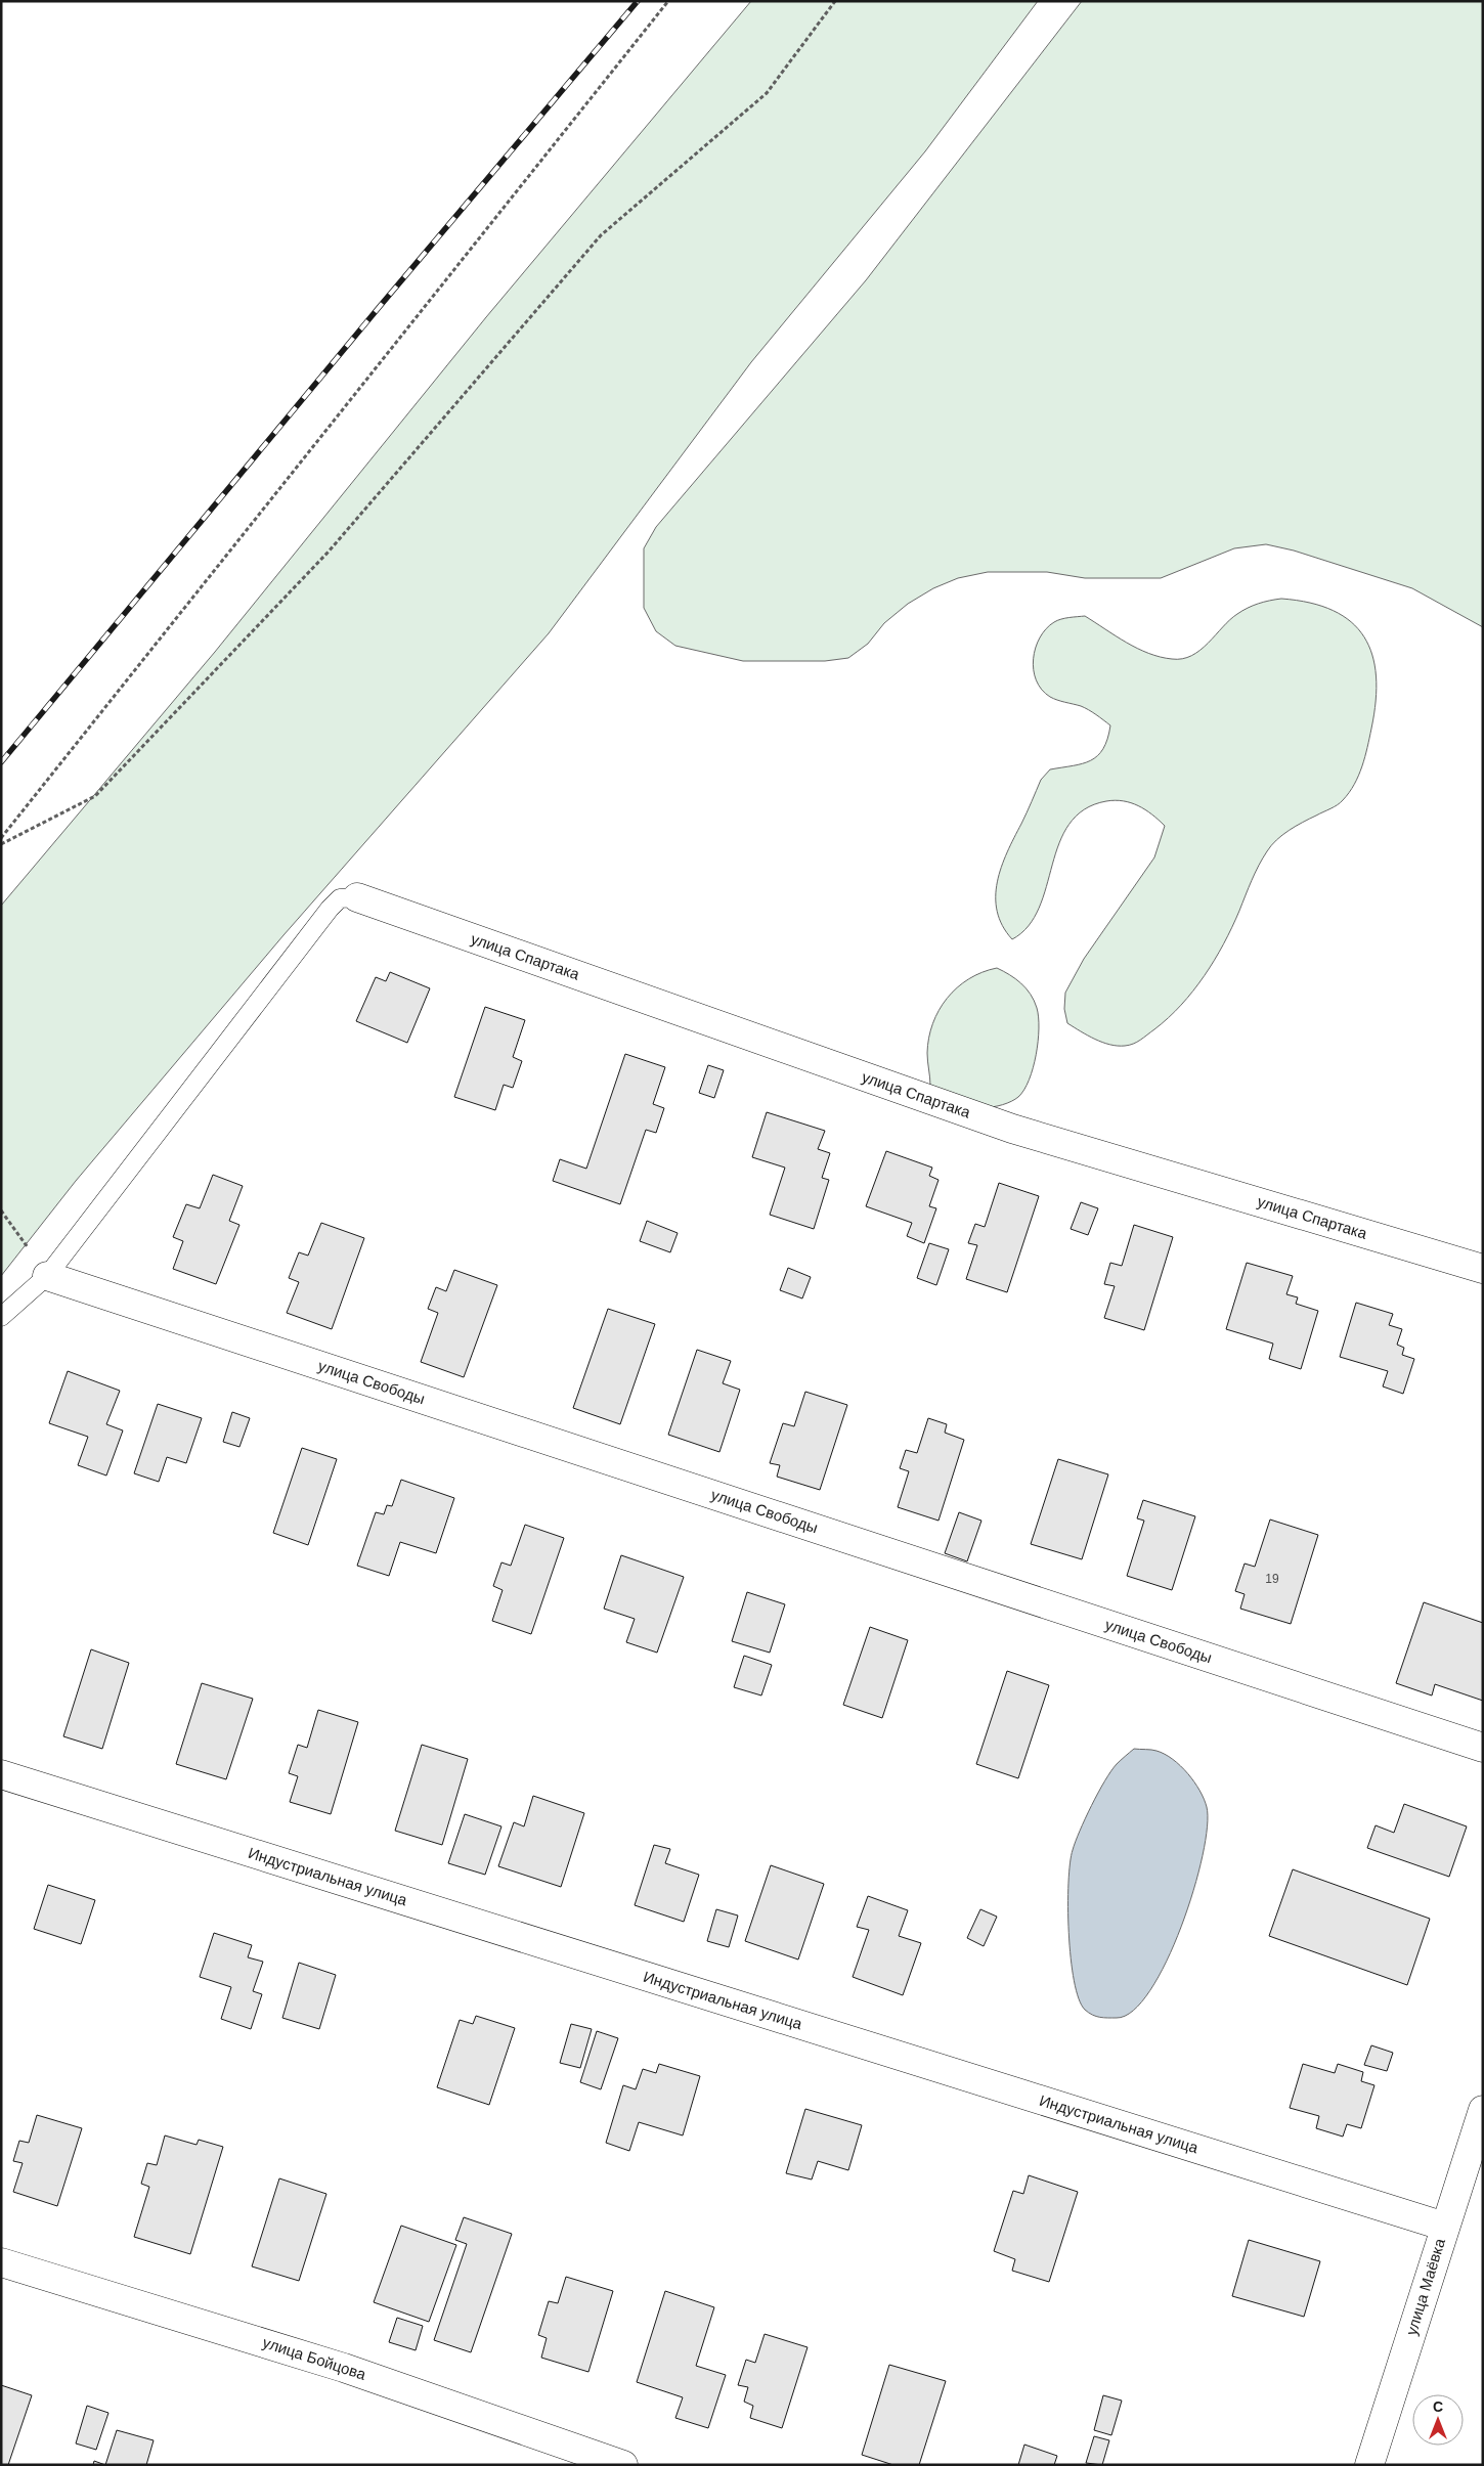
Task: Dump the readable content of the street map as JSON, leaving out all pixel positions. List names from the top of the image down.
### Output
{
  "streets": {
    "street": [
      "улица Спартака",
      "улица Свободы",
      "Индустриальная улица",
      "улица Маёвка",
      "улица Бойцова"
    ]
  },
  "crossings": [
    ["Индустриальная улица", "улица Маёвка"]
  ],
  "house_numbers": ["19"],
  "north": "top"
}
